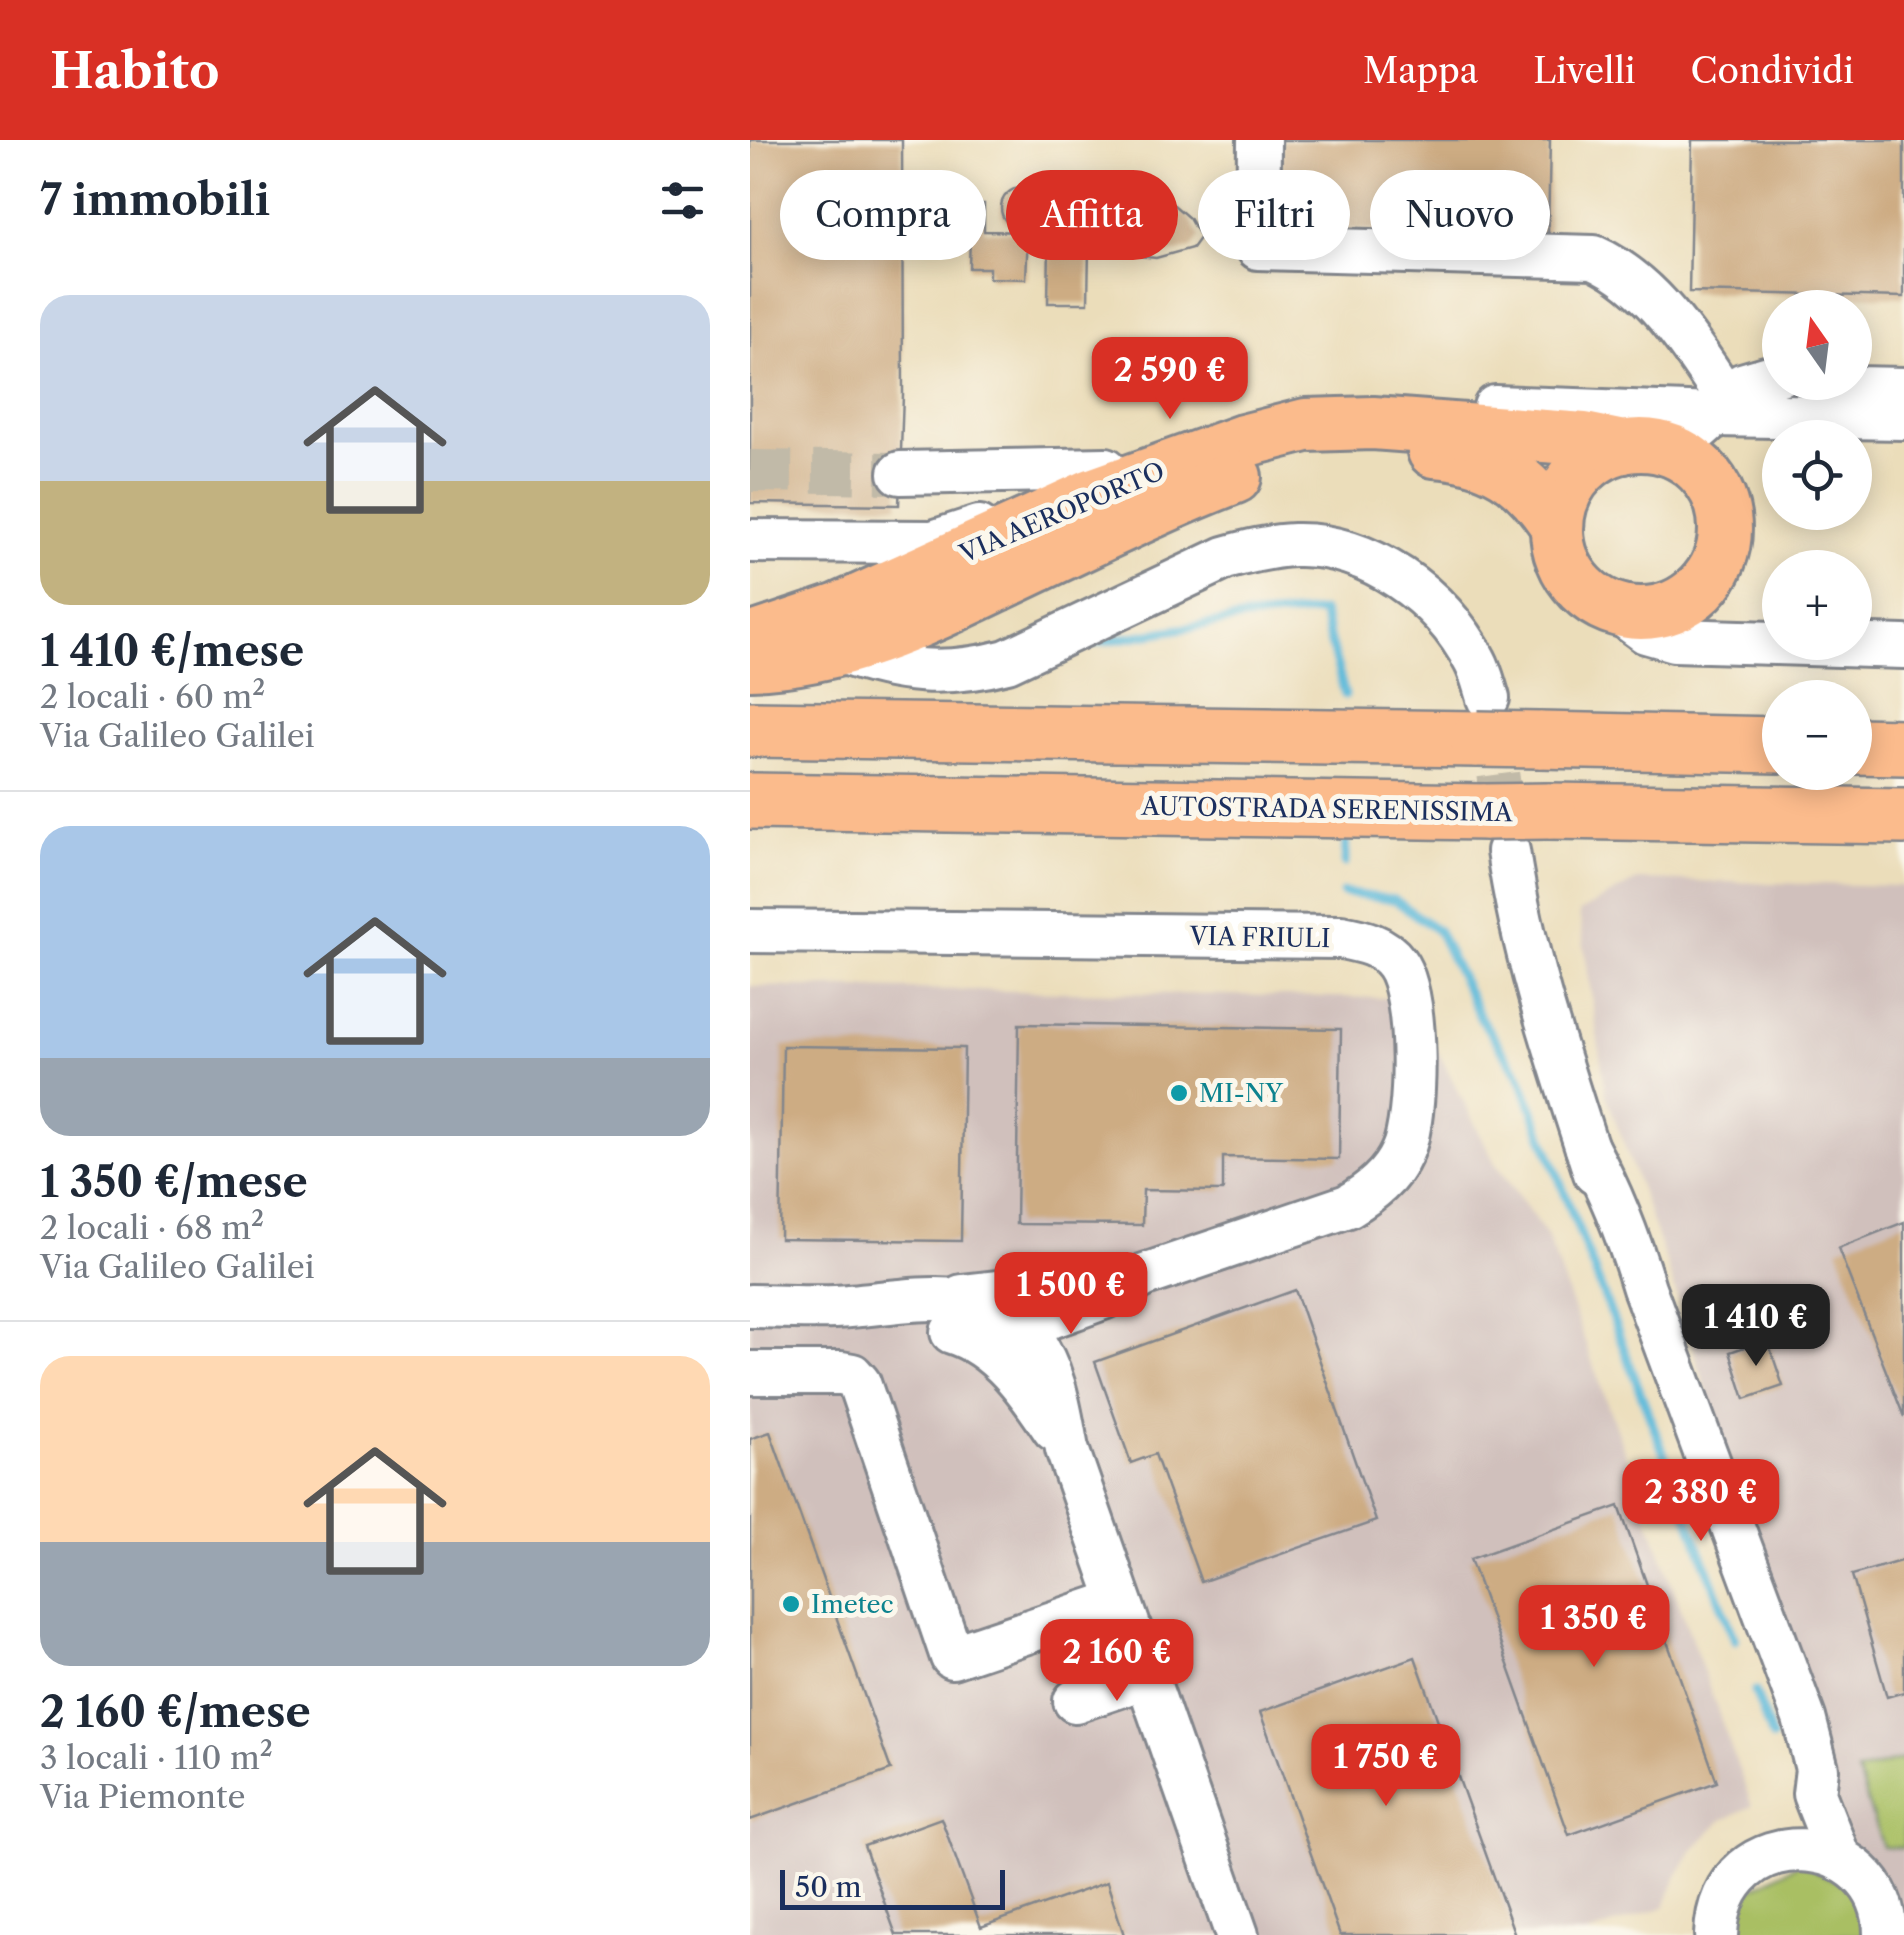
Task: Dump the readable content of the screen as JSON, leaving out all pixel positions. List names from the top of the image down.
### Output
{
  "streets": {
    "highway": ["AUTOSTRADA SERENISSIMA"],
    "main road": ["VIA AEROPORTO"],
    "street": ["VIA FRIULI"]
  },
  "places": ["MI-NY", "Imetec"],
  "scale_bar": "50 m",
  "north": "top",
  "page": {
    "header": "Habito",
    "nav": ["Mappa", "Livelli", "Condividi"],
    "heading": "7 immobili",
    "chip": [
      "Compra",
      "Affitta",
      "Filtri",
      "Nuovo"
    ],
    "list": [
      {
        "name": "1 410 €/mese",
        "note": "2 locali · 60 m² · Via Galileo Galilei"
      },
      {
        "name": "1 350 €/mese",
        "note": "2 locali · 68 m² · Via Galileo Galilei"
      },
      {
        "name": "2 160 €/mese",
        "note": "3 locali · 110 m² · Via Piemonte"
      }
    ],
    "map_buttons": ["+", "−"],
    "price": [
      "2 590 €",
      "1 500 €",
      "1 410 €",
      "2 380 €",
      "1 350 €",
      "2 160 €",
      "1 750 €"
    ],
    "scale": "50 m"
  }
}
